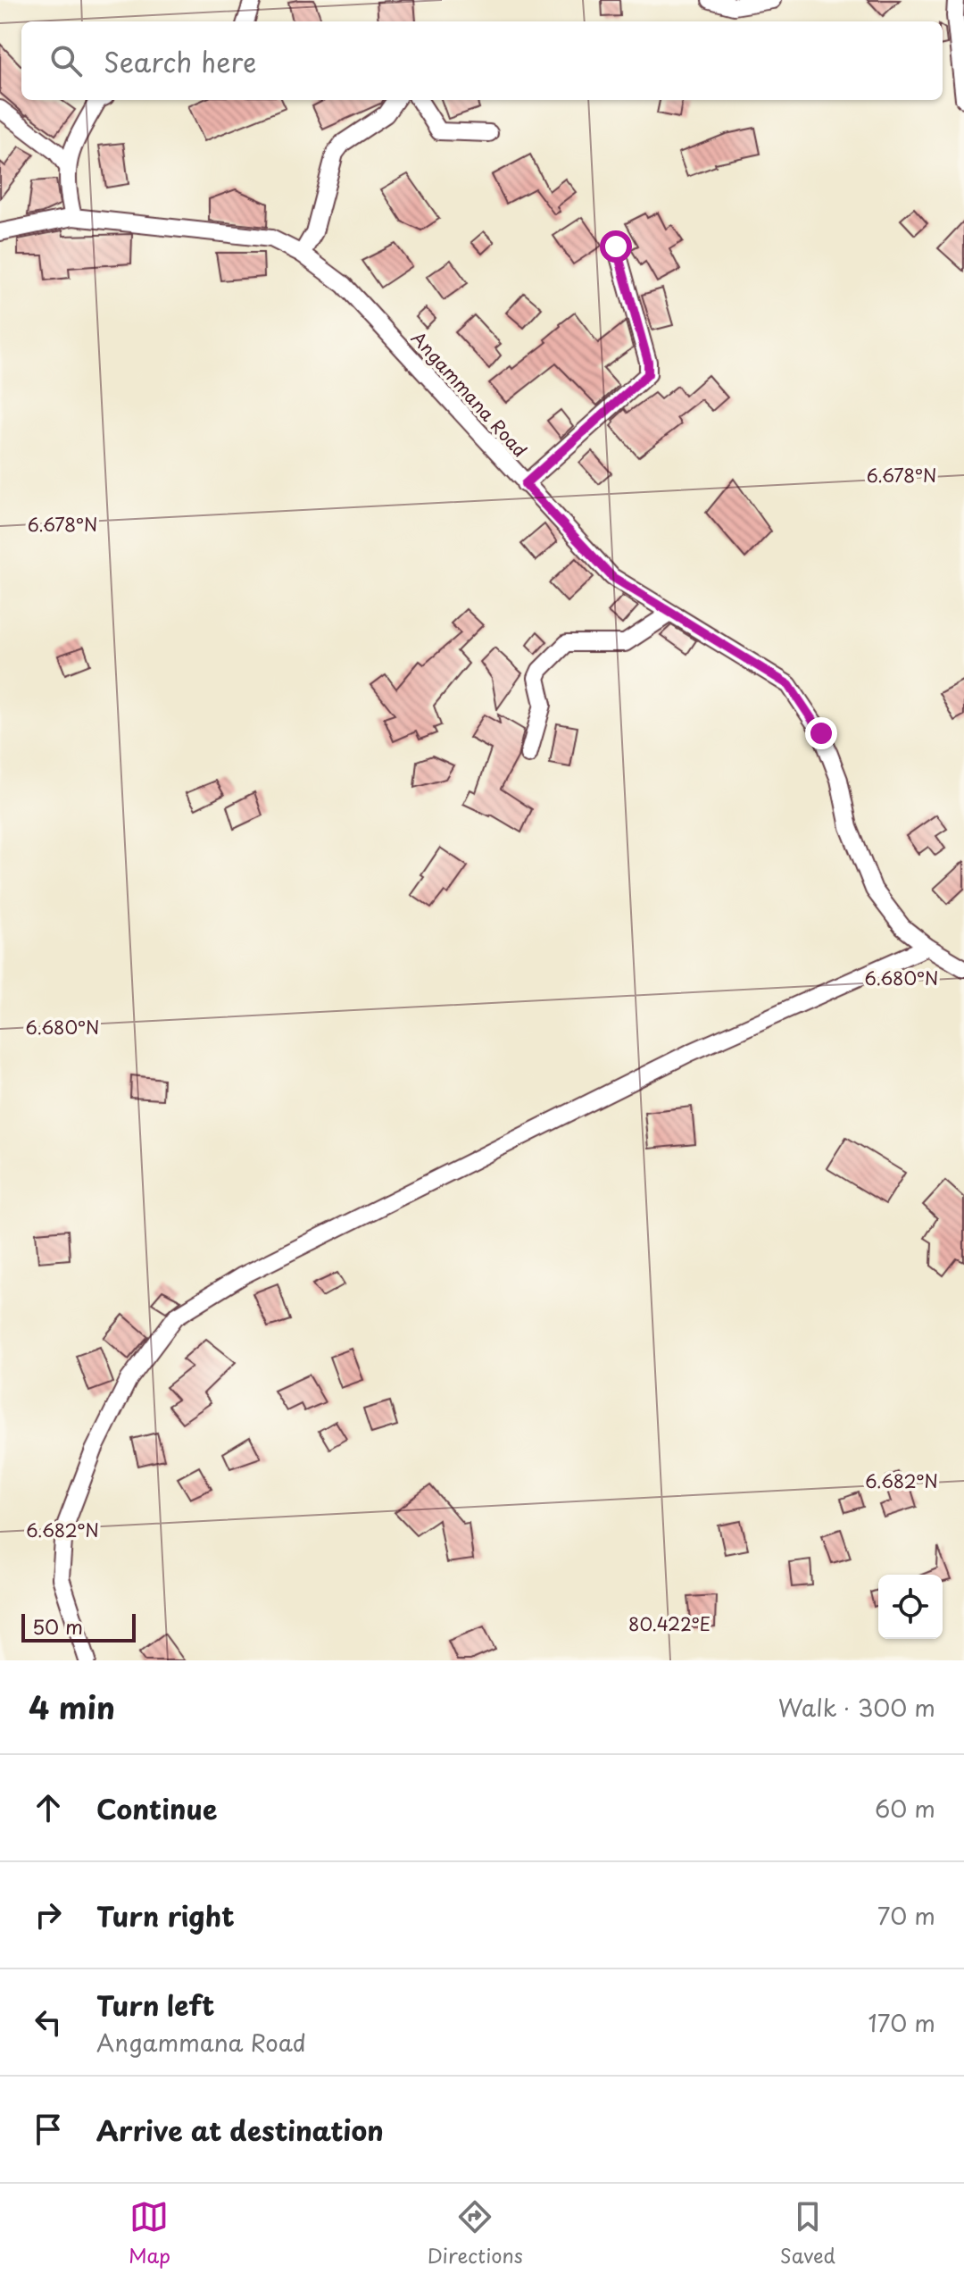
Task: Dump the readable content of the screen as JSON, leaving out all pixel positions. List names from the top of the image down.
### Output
{
  "streets": {
    "street": ["Angammana Road"]
  },
  "scale_bar": "50 m",
  "page": {
    "search": "Search here",
    "scale": "50 m",
    "heading": ["4 min", "Walk · 300 m"],
    "list": [
      ["Continue", "60 m"],
      ["Turn right", "70 m"],
      ["Turn left", "Angammana Road", "170 m"],
      "Arrive at destination"
    ],
    "nav": ["Map", "Directions", "Saved"]
  },
  "coordinates": [
    "6.678°N",
    "6.680°N",
    "6.682°N",
    "80.422°E"
  ]
}
